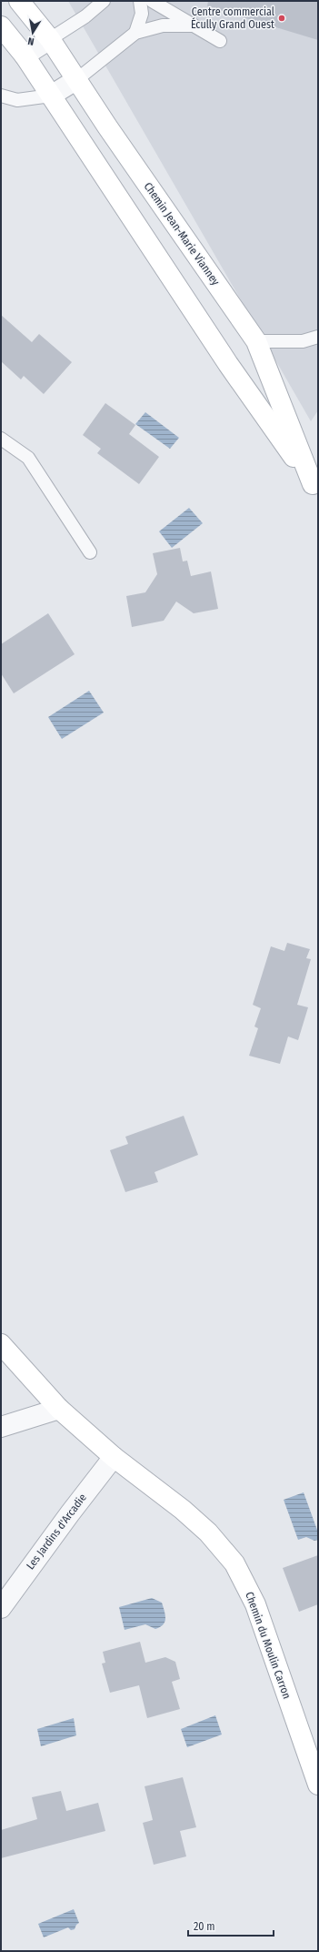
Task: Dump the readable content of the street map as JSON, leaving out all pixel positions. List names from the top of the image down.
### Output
{
  "streets": {
    "street": ["Chemin Jean-Marie Vianney", "Les Jardins d'Arcadie", "Chemin du Moulin Carron"]
  },
  "crossings": [
    ["Les Jardins d'Arcadie", "Chemin du Moulin Carron"]
  ],
  "places": ["Centre commercial Écully Grand Ouest"],
  "scale_bar": "20 m",
  "north": "bottom"
}
